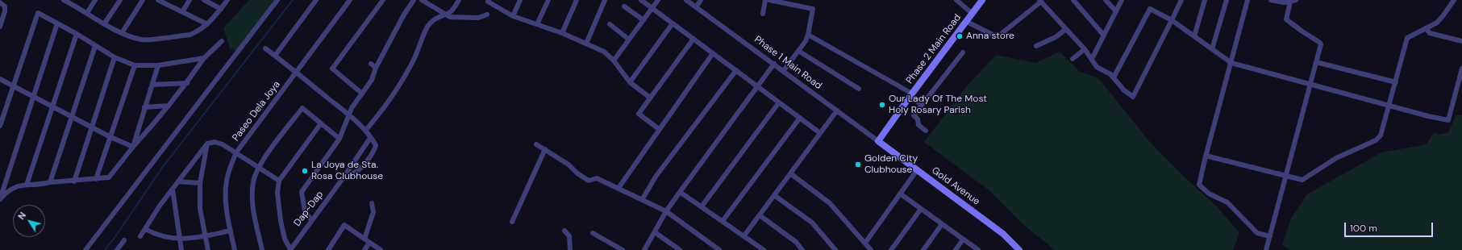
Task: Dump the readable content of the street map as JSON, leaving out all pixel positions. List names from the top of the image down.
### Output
{
  "streets": {
    "street": [
      "Phase 2 Main Road",
      "Phase 1 Main Road",
      "Paseo Dela Joya",
      "Gold Avenue",
      "Dap~Dap"
    ]
  },
  "crossings": [
    ["Phase 2 Main Road", "Phase 1 Main Road"],
    ["Phase 2 Main Road", "Gold Avenue"],
    ["Phase 1 Main Road", "Gold Avenue"]
  ],
  "places": [
    "Anna store",
    "Our Lady Of The Most Holy Rosary Parish",
    "Golden City Clubhouse",
    "La Joya de Sta. Rosa Clubhouse"
  ],
  "scale_bar": "100 m",
  "north": "top left"
}
